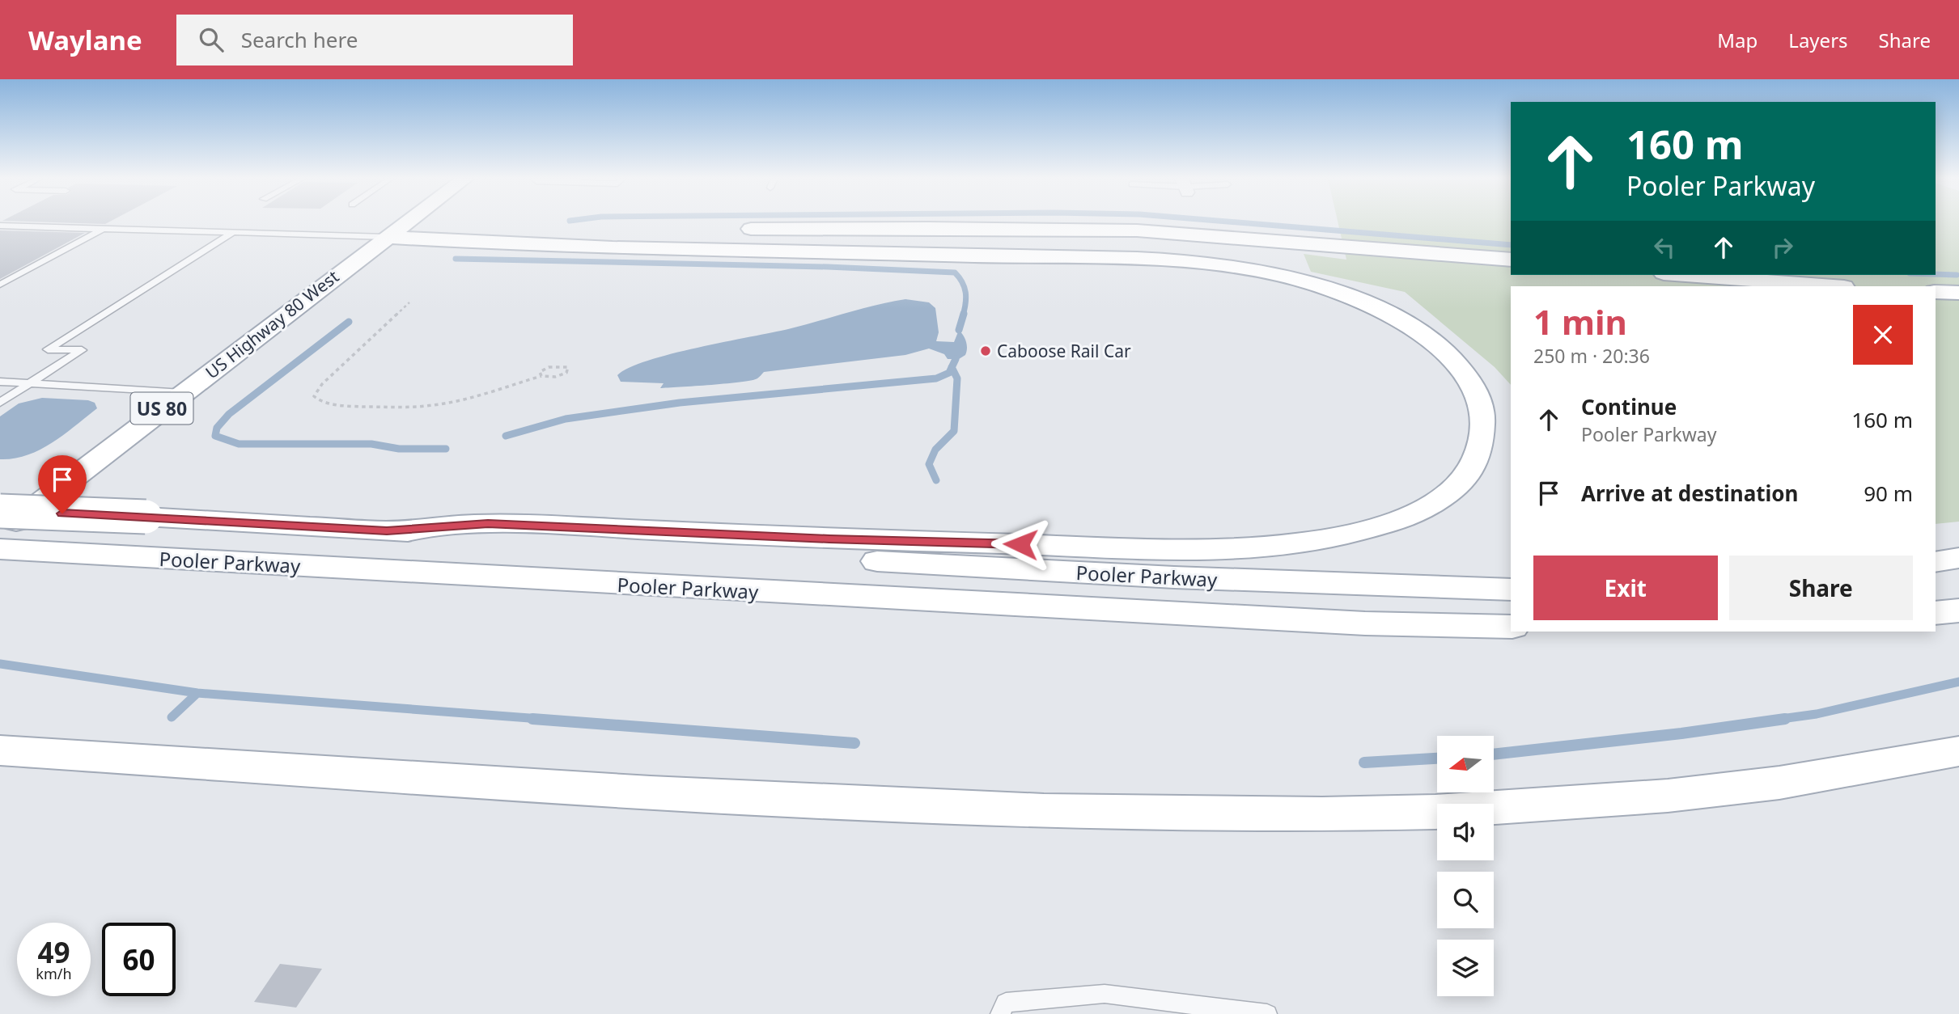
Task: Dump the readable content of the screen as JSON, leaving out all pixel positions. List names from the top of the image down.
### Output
{
  "streets": {
    "main road": ["US Highway 80 West", "US 80", "Pooler Parkway"]
  },
  "places": ["Caboose Rail Car"],
  "north": "left",
  "page": {
    "header": "Waylane",
    "search": "Search here",
    "nav": ["Map", "Layers", "Share"],
    "turn": ["160 m", "Pooler Parkway"],
    "heading": ["1 min", "250 m · 20:36"],
    "list": [
      {
        "name": "Continue",
        "note": "Pooler Parkway",
        "value": "160 m"
      },
      {
        "name": "Arrive at destination",
        "value": "90 m"
      }
    ],
    "buttons": ["Exit", "Share"],
    "speed": "49 km/h",
    "limit": "60"
  }
}
